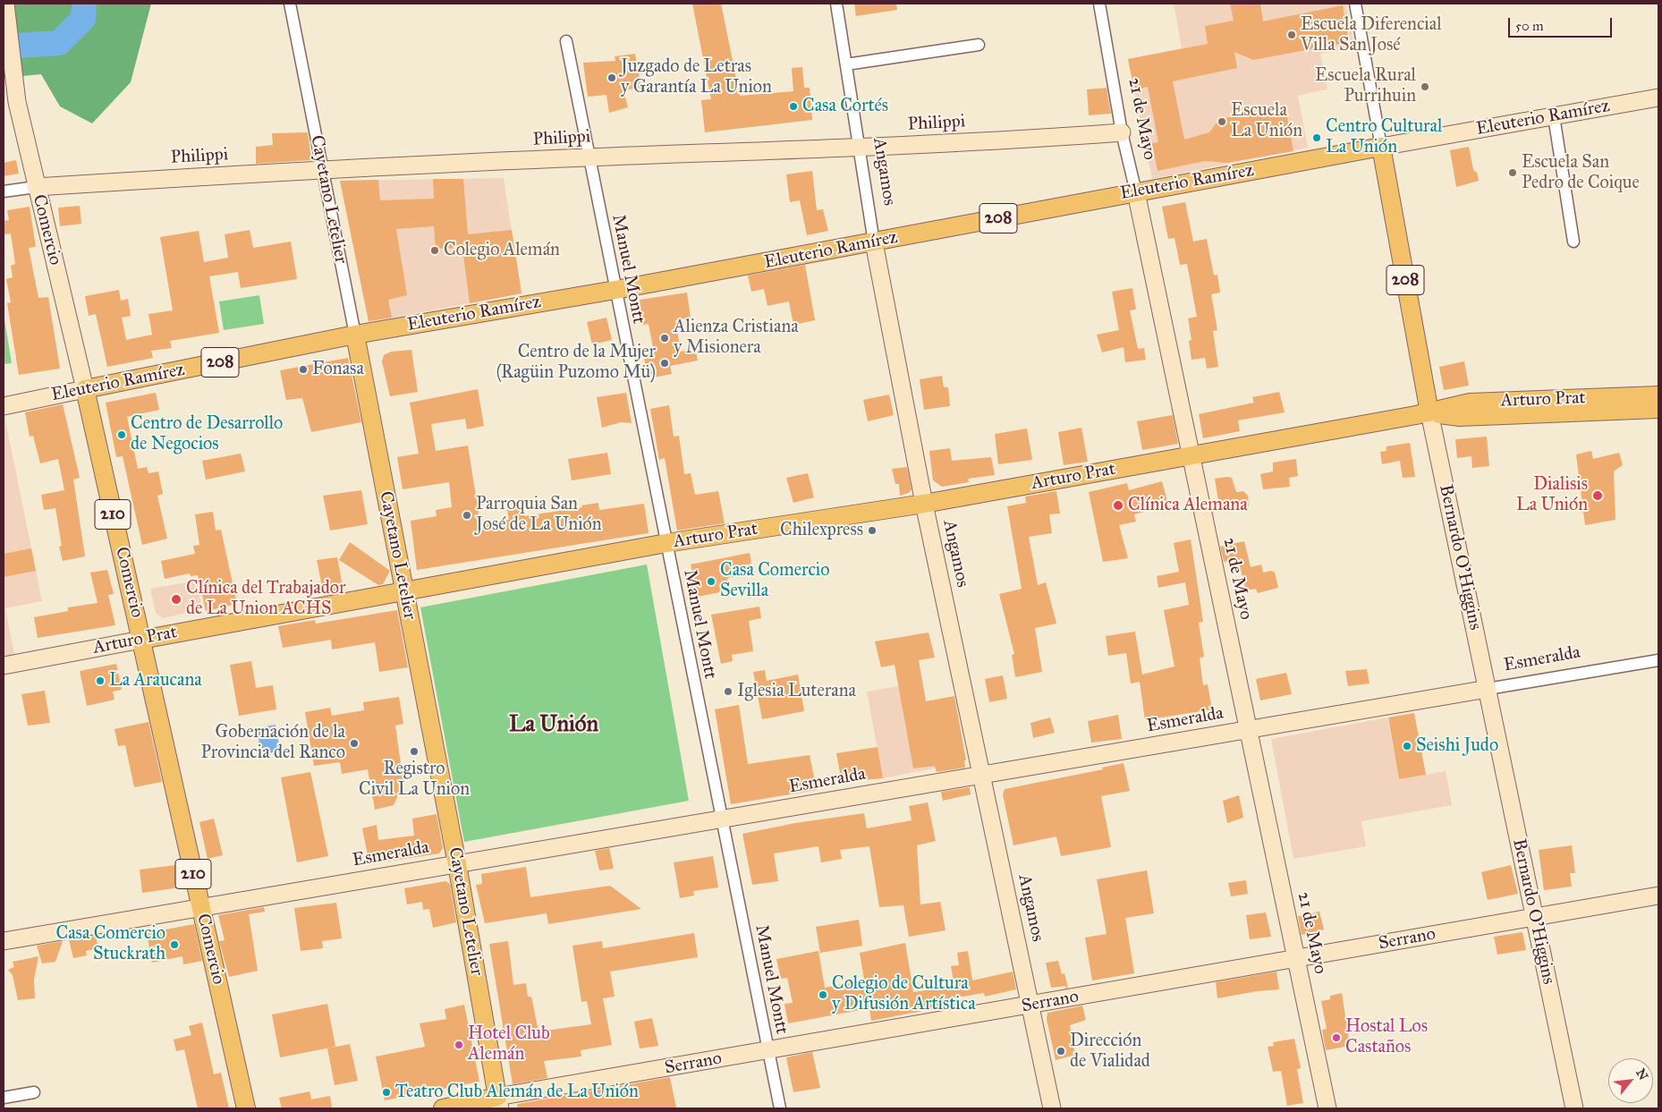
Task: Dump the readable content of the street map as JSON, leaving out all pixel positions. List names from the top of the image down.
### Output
{
  "streets": {
    "main road": [
      "Eleuterio Ramírez",
      "Cayetano Letelier",
      "208",
      "Comercio",
      "Arturo Prat",
      "210",
      "Bernardo O'Higgins",
      "Serrano"
    ],
    "street": [
      "21 de Mayo",
      "Philippi",
      "Angamos",
      "Manuel Montt",
      "Esmeralda"
    ]
  },
  "crossings": [
    ["Eleuterio Ramírez", "21 de Mayo"],
    ["Eleuterio Ramírez", "Angamos"],
    ["Eleuterio Ramírez", "Cayetano Letelier"],
    ["Eleuterio Ramírez", "Comercio"],
    ["Eleuterio Ramírez", "Manuel Montt"],
    ["Eleuterio Ramírez", "Bernardo O'Higgins"],
    ["21 de Mayo", "Philippi"],
    ["21 de Mayo", "Arturo Prat"],
    ["21 de Mayo", "Esmeralda"],
    ["21 de Mayo", "Serrano"],
    ["Philippi", "Angamos"],
    ["Philippi", "Cayetano Letelier"],
    ["Philippi", "Comercio"],
    ["Philippi", "Manuel Montt"],
    ["Angamos", "Arturo Prat"],
    ["Angamos", "Esmeralda"],
    ["Angamos", "Serrano"],
    ["Cayetano Letelier", "Arturo Prat"],
    ["Cayetano Letelier", "Esmeralda"],
    ["Cayetano Letelier", "Serrano"],
    ["Comercio", "Arturo Prat"],
    ["Comercio", "Esmeralda"],
    ["Manuel Montt", "Arturo Prat"],
    ["Manuel Montt", "Esmeralda"],
    ["Manuel Montt", "Serrano"],
    ["Arturo Prat", "Bernardo O'Higgins"],
    ["Bernardo O'Higgins", "Esmeralda"],
    ["Bernardo O'Higgins", "Serrano"]
  ],
  "districts": ["La Unión"],
  "places": [
    "Escuela Diferencial Villa San José",
    "Juzgado de Letras y Garantía La Union",
    "Escuela Rural Purrihuin",
    "Casa Cortés",
    "Escuela La Unión",
    "Centro Cultural La Unión",
    "Escuela San Pedro de Coique",
    "Colegio Alemán",
    "Alienza Cristiana y Misionera",
    "Centro de la Mujer (Ragüin Puzomo Mü)",
    "Fonasa",
    "Centro de Desarrollo de Negocios",
    "Dialisis La Unión",
    "Clínica Alemana",
    "Parroquia San José de La Unión",
    "Chilexpress",
    "Casa Comercio Sevilla",
    "Clínica del Trabajador de La Union ACHS",
    "La Araucana",
    "Iglesia Luterana",
    "Gobernación de la Provincia del Ranco",
    "Seishi Judo",
    "Registro Civil La Union",
    "Casa Comercio Stuckrath",
    "Colegio de Cultura y Difusión Artística",
    "Hostal Los Castaños",
    "Hotel Club Alemán",
    "Dirección de Vialidad",
    "Teatro Club Alemán de La Unión"
  ],
  "scale_bar": "50 m",
  "north": "top right"
}
